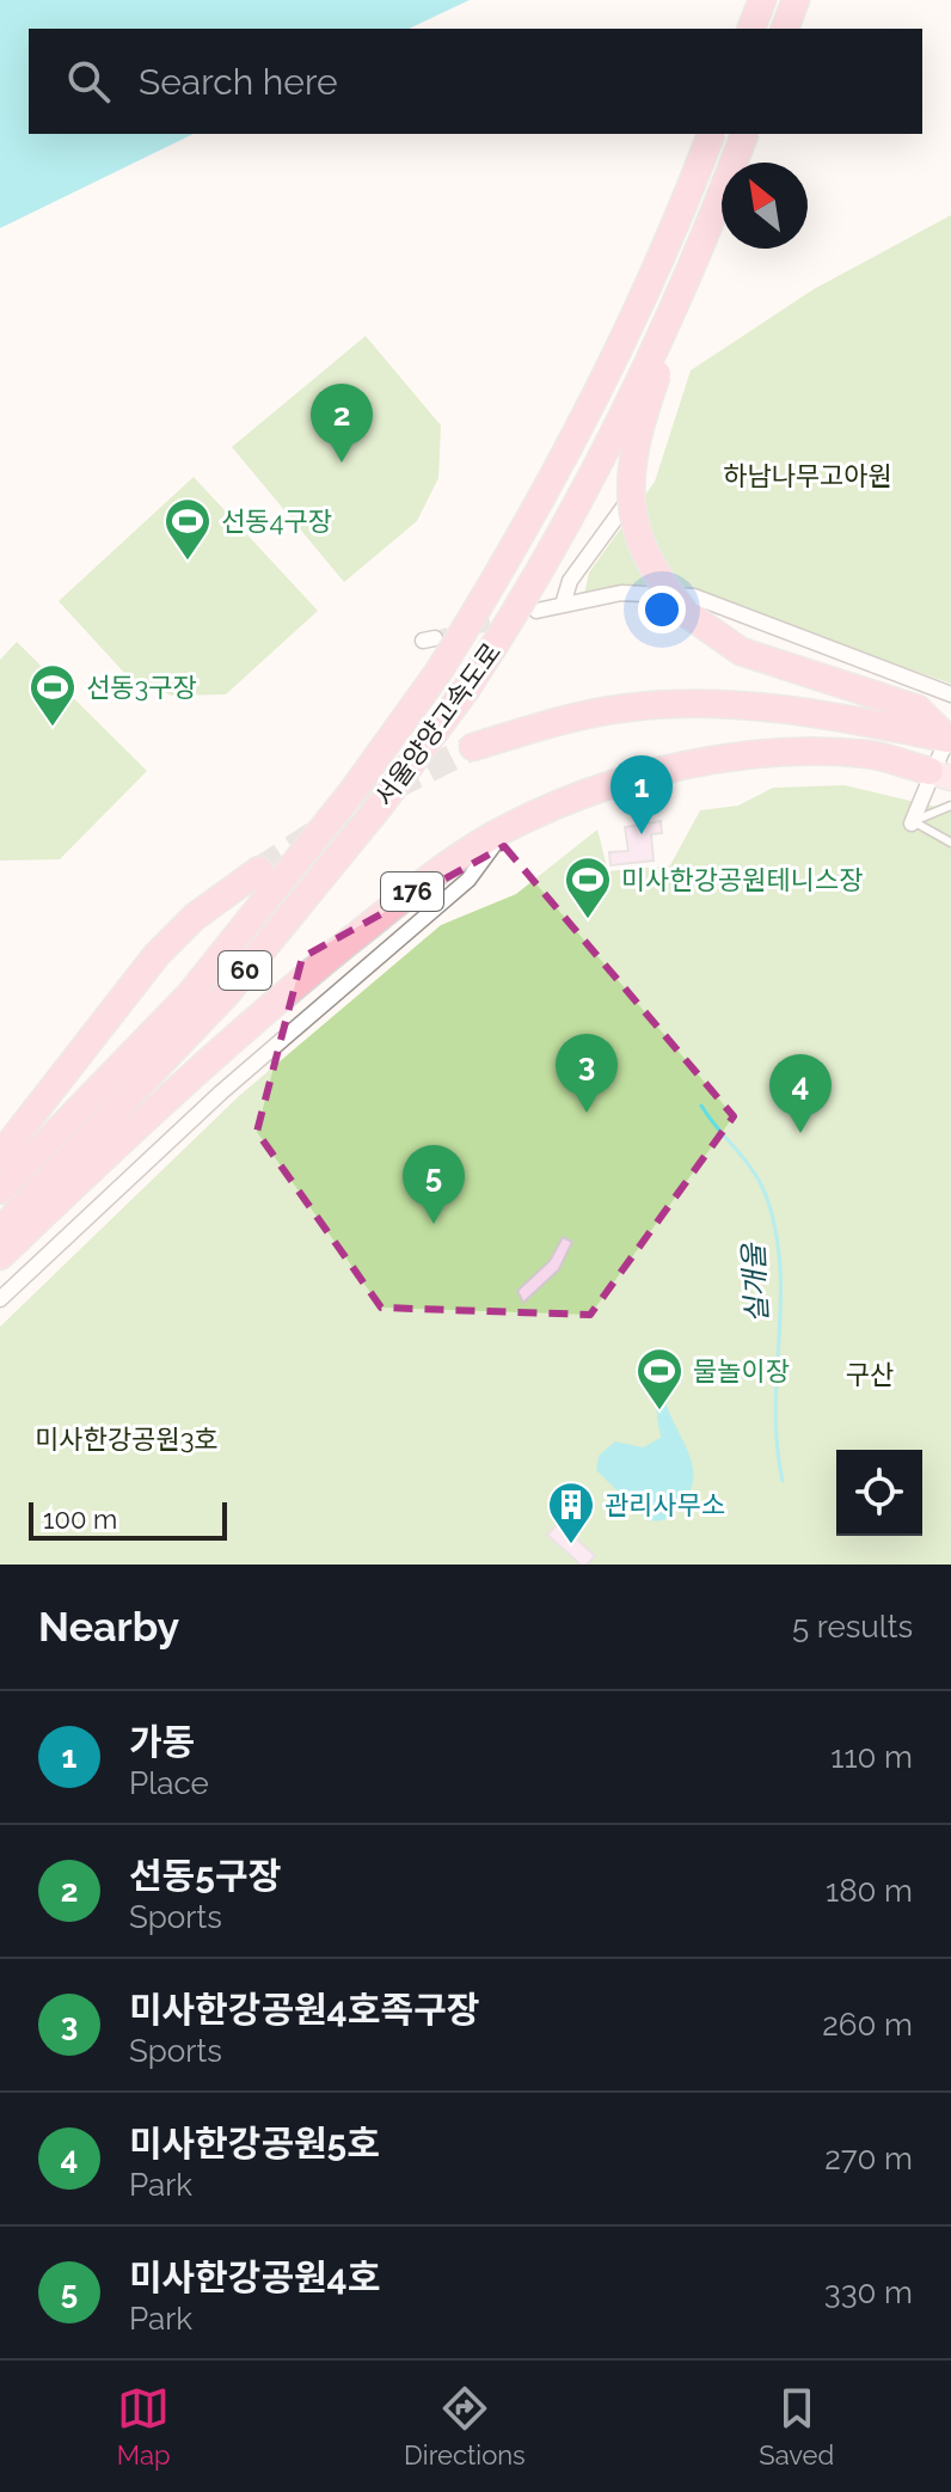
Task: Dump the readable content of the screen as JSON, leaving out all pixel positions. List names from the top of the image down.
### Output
{
  "streets": {
    "highway": ["서울양양고속도로", "176", "60"]
  },
  "water": ["실개울"],
  "parks": ["하남나무고아원", "구산", "미사한강공원3호"],
  "places": {
    "sports": [
      "선동4구장",
      "선동3구장",
      "미사한강공원테니스장",
      "물놀이장"
    ],
    "building": ["관리사무소"]
  },
  "scale_bar": "100 m",
  "north": "top left",
  "page": {
    "search": "Search here",
    "pins": [
      "2",
      "1",
      "3",
      "4",
      "5"
    ],
    "scale": "100 m",
    "heading": ["Nearby", "5 results"],
    "list": [
      {
        "mark": "1",
        "name": "가동",
        "note": "Place",
        "value": "110 m"
      },
      {
        "mark": "2",
        "name": "선동5구장",
        "note": "Sports",
        "value": "180 m"
      },
      {
        "mark": "3",
        "name": "미사한강공원4호족구장",
        "note": "Sports",
        "value": "260 m"
      },
      {
        "mark": "4",
        "name": "미사한강공원5호",
        "note": "Park",
        "value": "270 m"
      },
      {
        "mark": "5",
        "name": "미사한강공원4호",
        "note": "Park",
        "value": "330 m"
      }
    ],
    "nav": ["Map", "Directions", "Saved"]
  }
}
